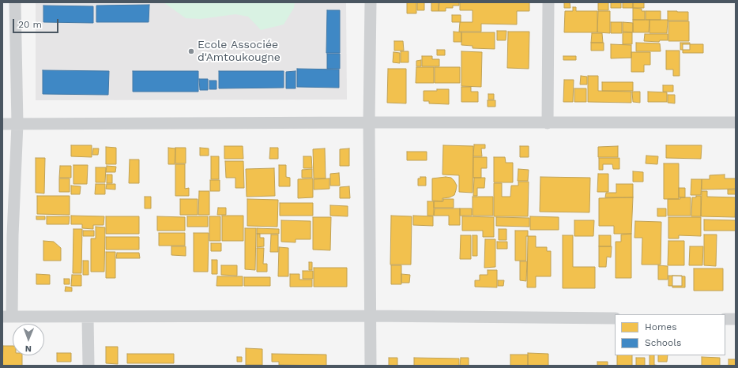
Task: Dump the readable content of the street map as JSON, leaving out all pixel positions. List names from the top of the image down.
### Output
{
  "places": ["Ecole Associée d'Amtoukougne"],
  "legend": ["Homes", "Schools"],
  "scale_bar": "20 m",
  "north": "bottom"
}
